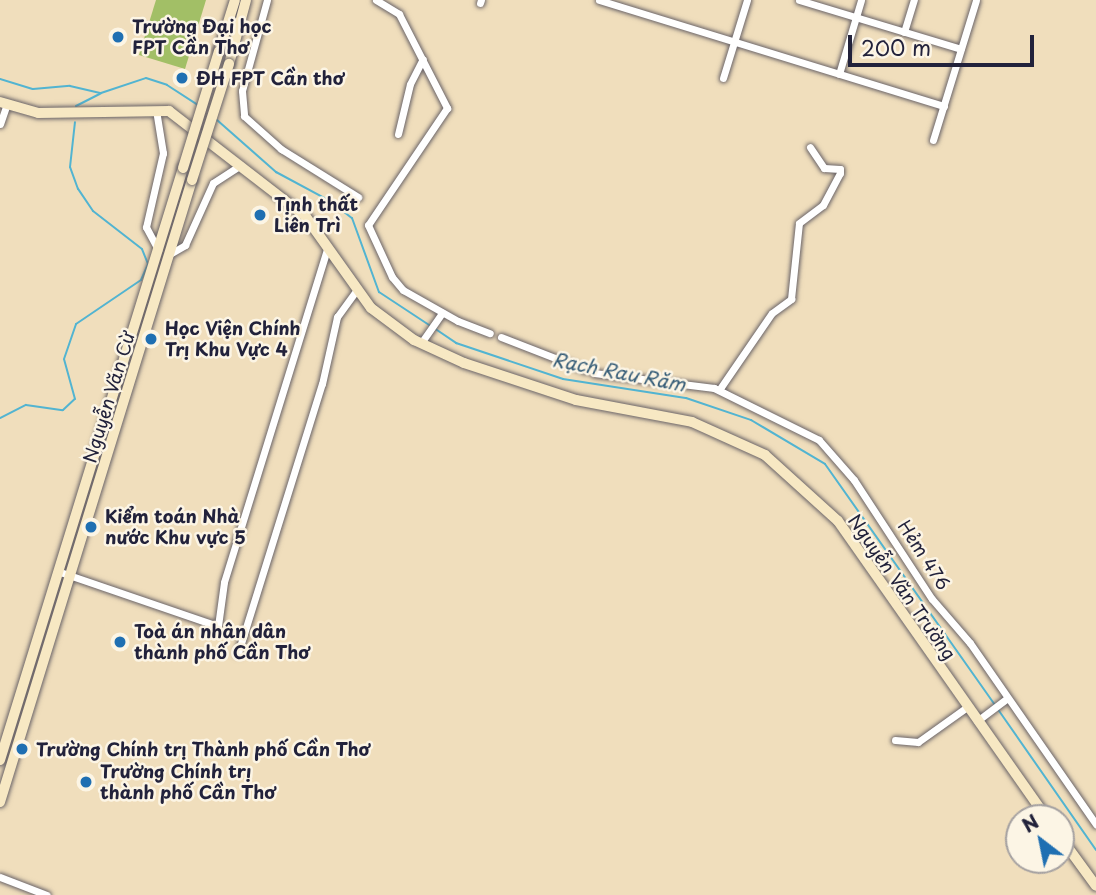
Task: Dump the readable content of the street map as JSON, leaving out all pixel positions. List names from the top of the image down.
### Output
{
  "streets": {
    "main road": ["Nguyễn Văn Cừ", "Nguyễn Văn Trường"],
    "street": ["Hẻm 476"]
  },
  "water": ["Rạch Rau Răm"],
  "places": [
    "Trường Đại học FPT Cần Thơ",
    "ĐH FPT Cần thơ",
    "Tịnh thất Liên Trì",
    "Học Viện Chính Trị Khu Vực 4",
    "Kiểm toán Nhà nước Khu vực 5",
    "Toà án nhân dân thành phố Cần Thơ",
    "Trường Chính trị Thành phố Cần Thơ",
    "Trường Chính trị thành phố Cần Thơ"
  ],
  "scale_bar": "200 m",
  "north": "top left"
}
